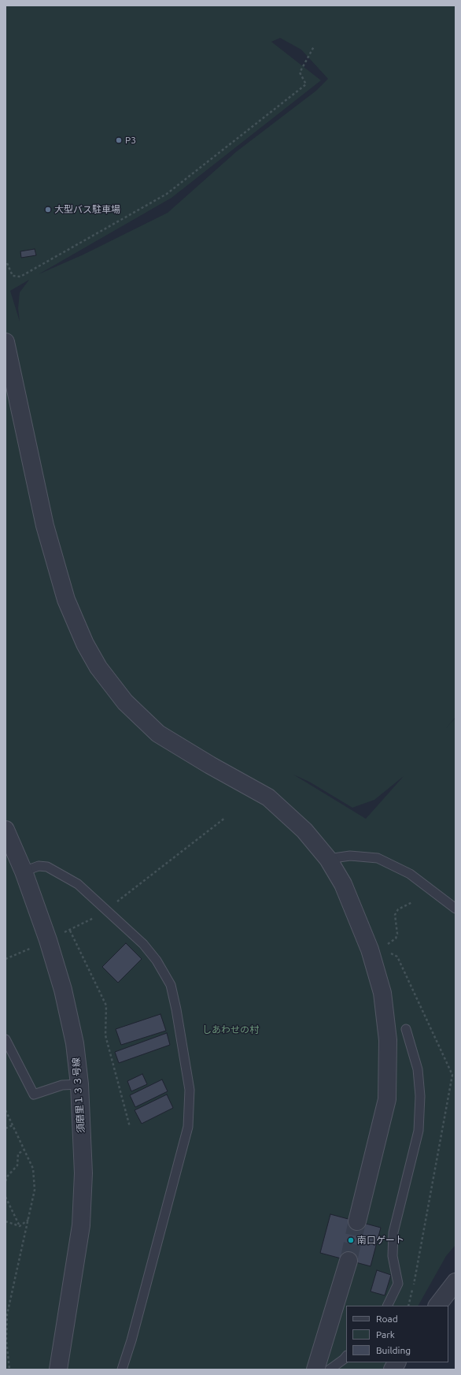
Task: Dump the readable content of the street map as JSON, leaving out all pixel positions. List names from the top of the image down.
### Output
{
  "streets": {
    "street": ["須磨里１３３号線"]
  },
  "parks": ["しあわせの村"],
  "places": ["P3", "大型バス駐車場", "南口ゲート"],
  "legend": ["Road", "Park", "Building"]
}
